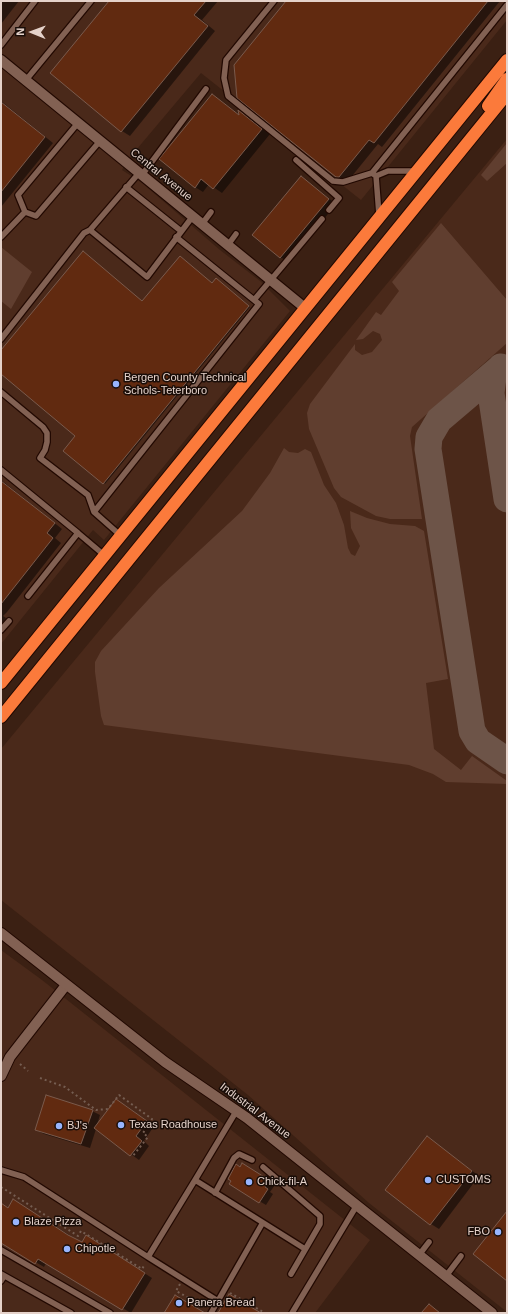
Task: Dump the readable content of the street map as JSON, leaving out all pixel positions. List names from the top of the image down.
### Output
{
  "streets": {
    "street": ["Central Avenue", "Industrial Avenue"]
  },
  "places": [
    "Bergen County Technical Schols-Teterboro",
    "Texas Roadhouse",
    "BJ's",
    "CUSTOMS",
    "Chick-fil-A",
    "Blaze Pizza",
    "FBO",
    "Chipotle",
    "Panera Bread"
  ],
  "north": "left"
}
